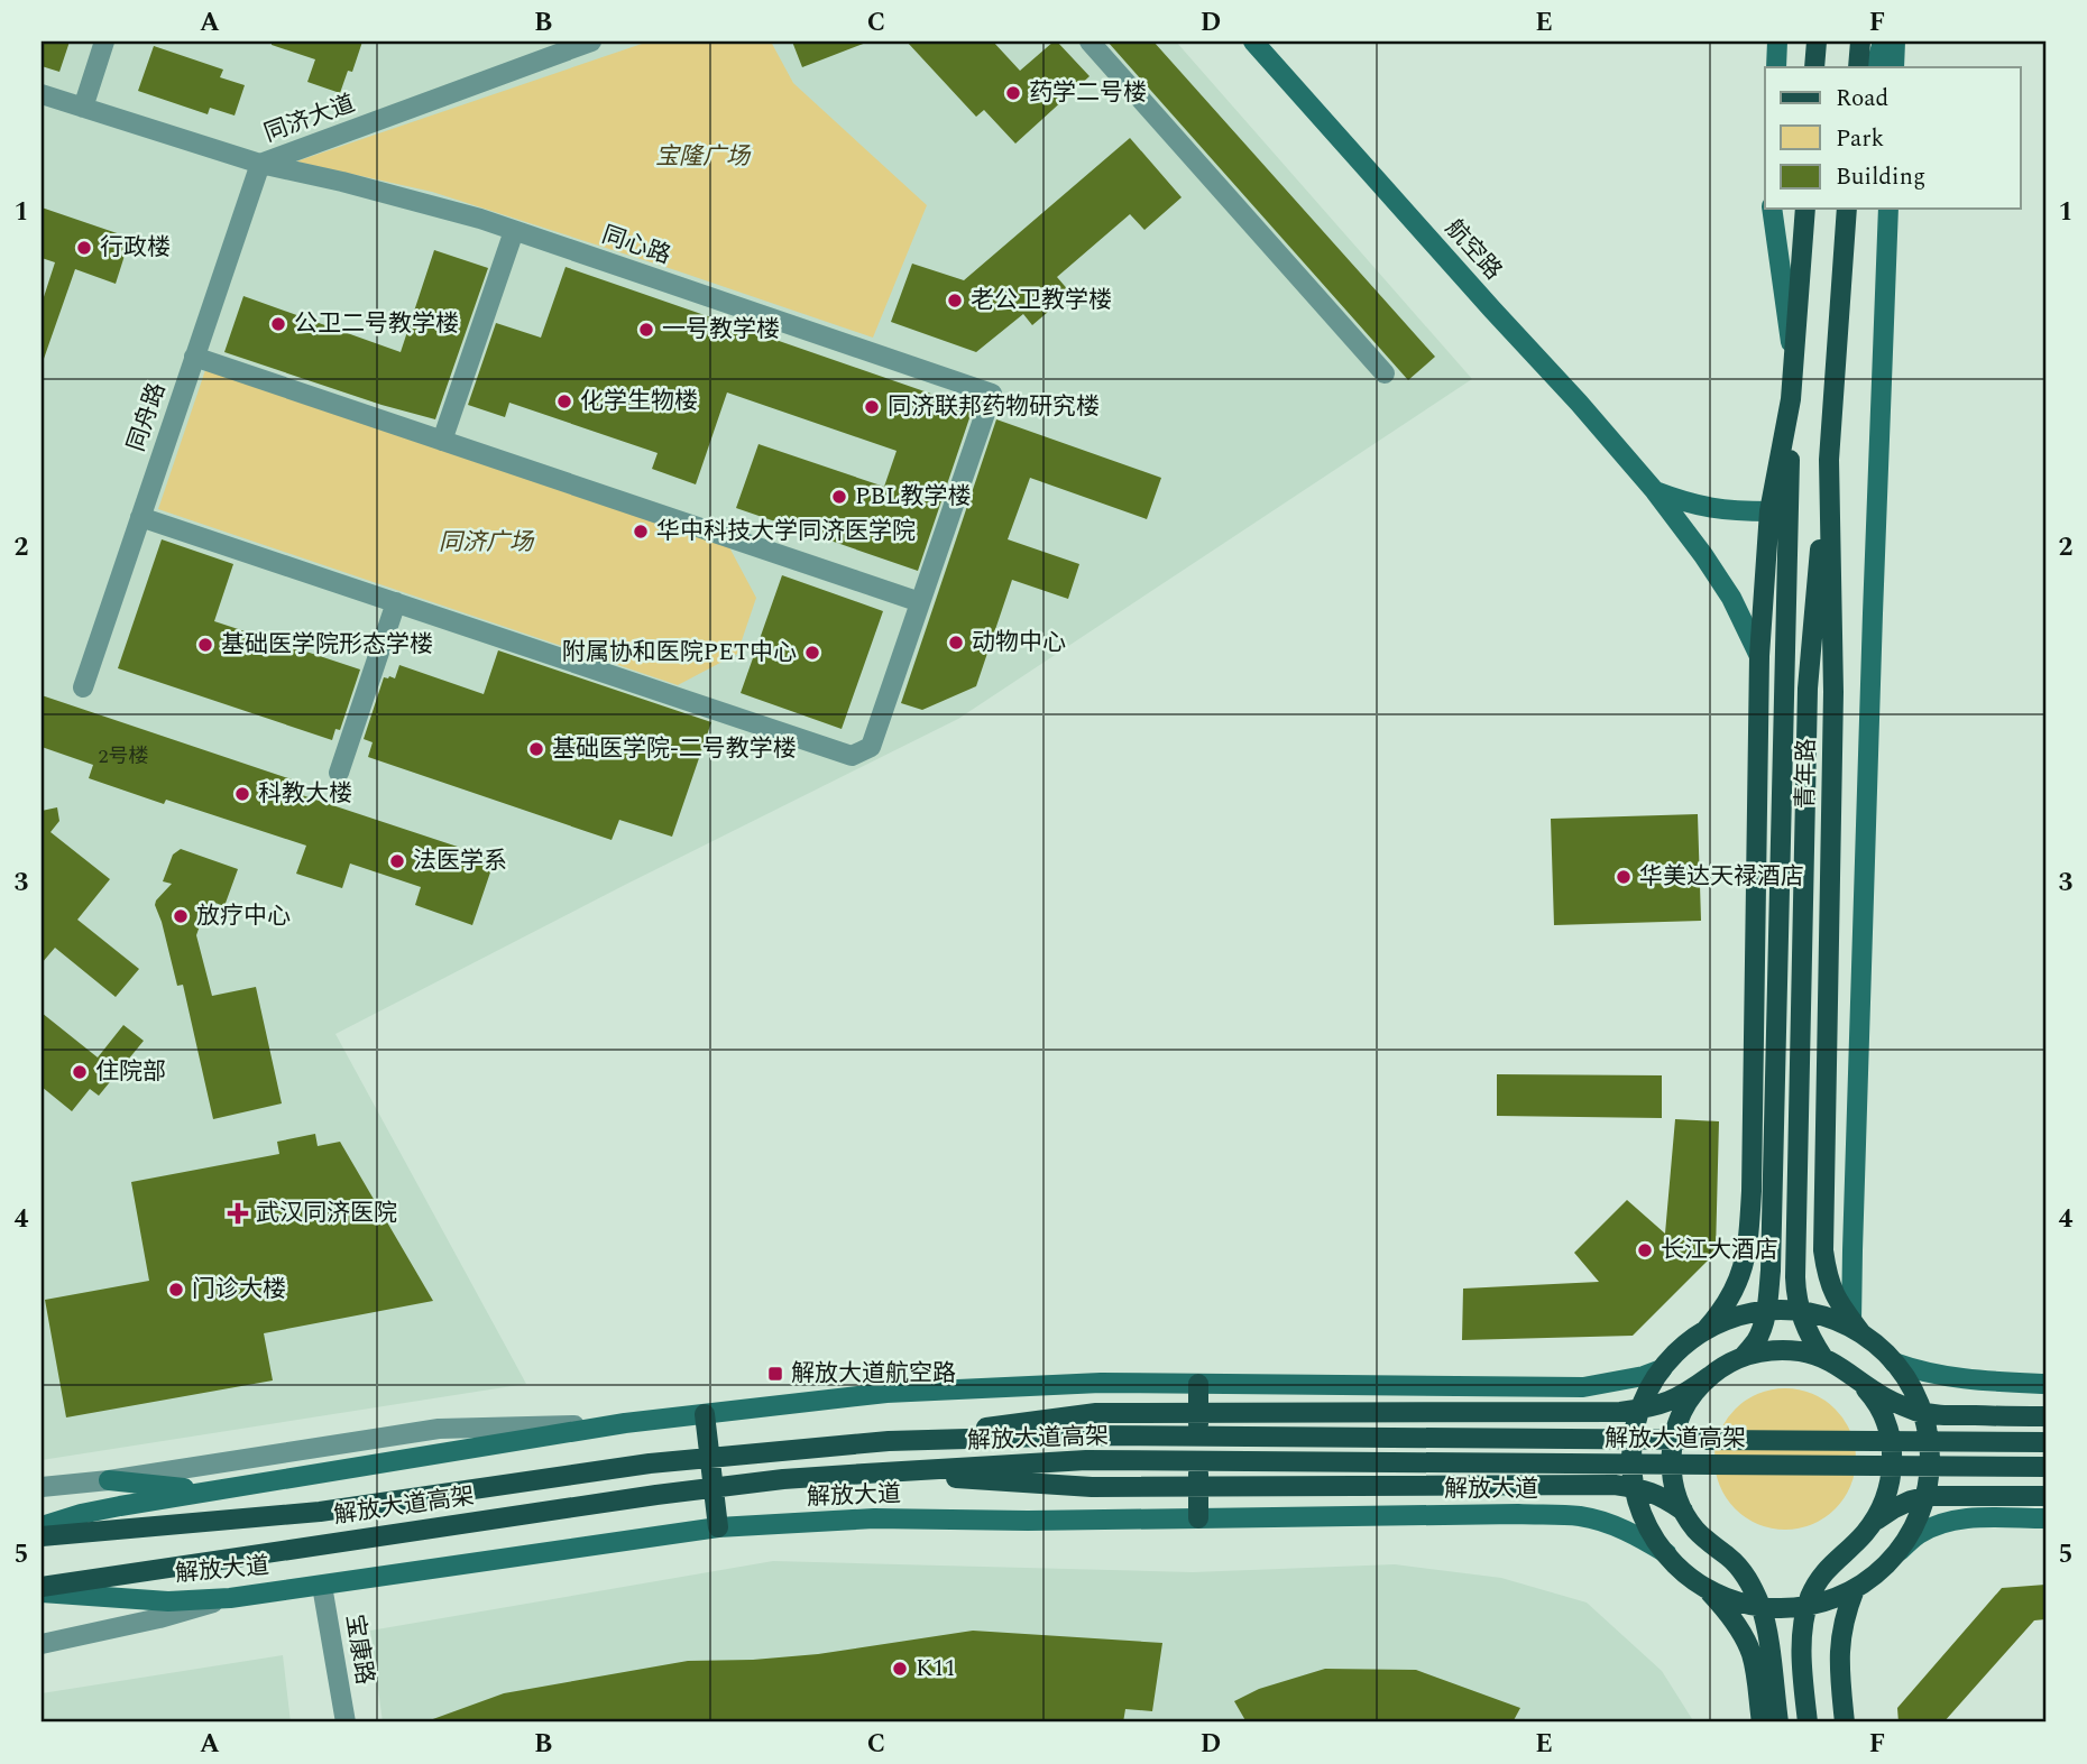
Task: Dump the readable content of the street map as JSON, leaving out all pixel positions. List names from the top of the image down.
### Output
{
  "streets": {
    "main road": [
      "航空路",
      "青年路",
      "解放大道高架",
      "解放大道"
    ],
    "street": [
      "同济大道",
      "同心路",
      "同舟路",
      "宝康路"
    ]
  },
  "crossings": [
    ["同济大道", "同心路"],
    ["同济大道", "同舟路"],
    ["同心路", "同舟路"],
    ["航空路", "青年路"],
    ["解放大道", "宝康路"]
  ],
  "parks": ["宝隆广场", "同济广场"],
  "places": {
    "other": [
      "药学二号楼",
      "行政楼",
      "老公卫教学楼",
      "公卫二号教学楼",
      "一号教学楼",
      "化学生物楼",
      "同济联邦药物研究楼",
      "PBL教学楼",
      "华中科技大学同济医学院",
      "动物中心",
      "基础医学院形态学楼",
      "附属协和医院PET中心",
      "基础医学院-二号教学楼",
      "科教大楼",
      "法医学系",
      "华美达天禄酒店",
      "放疗中心",
      "住院部",
      "长江大酒店",
      "门诊大楼",
      "K11"
    ],
    "health": ["武汉同济医院"],
    "transit": ["解放大道航空路"]
  },
  "house_numbers": ["2号楼"],
  "legend": ["Road", "Park", "Building"],
  "grid": {
    "columns": [
      "A",
      "B",
      "C",
      "D",
      "E",
      "F"
    ],
    "rows": [
      "1",
      "2",
      "3",
      "4",
      "5"
    ]
  }
}
